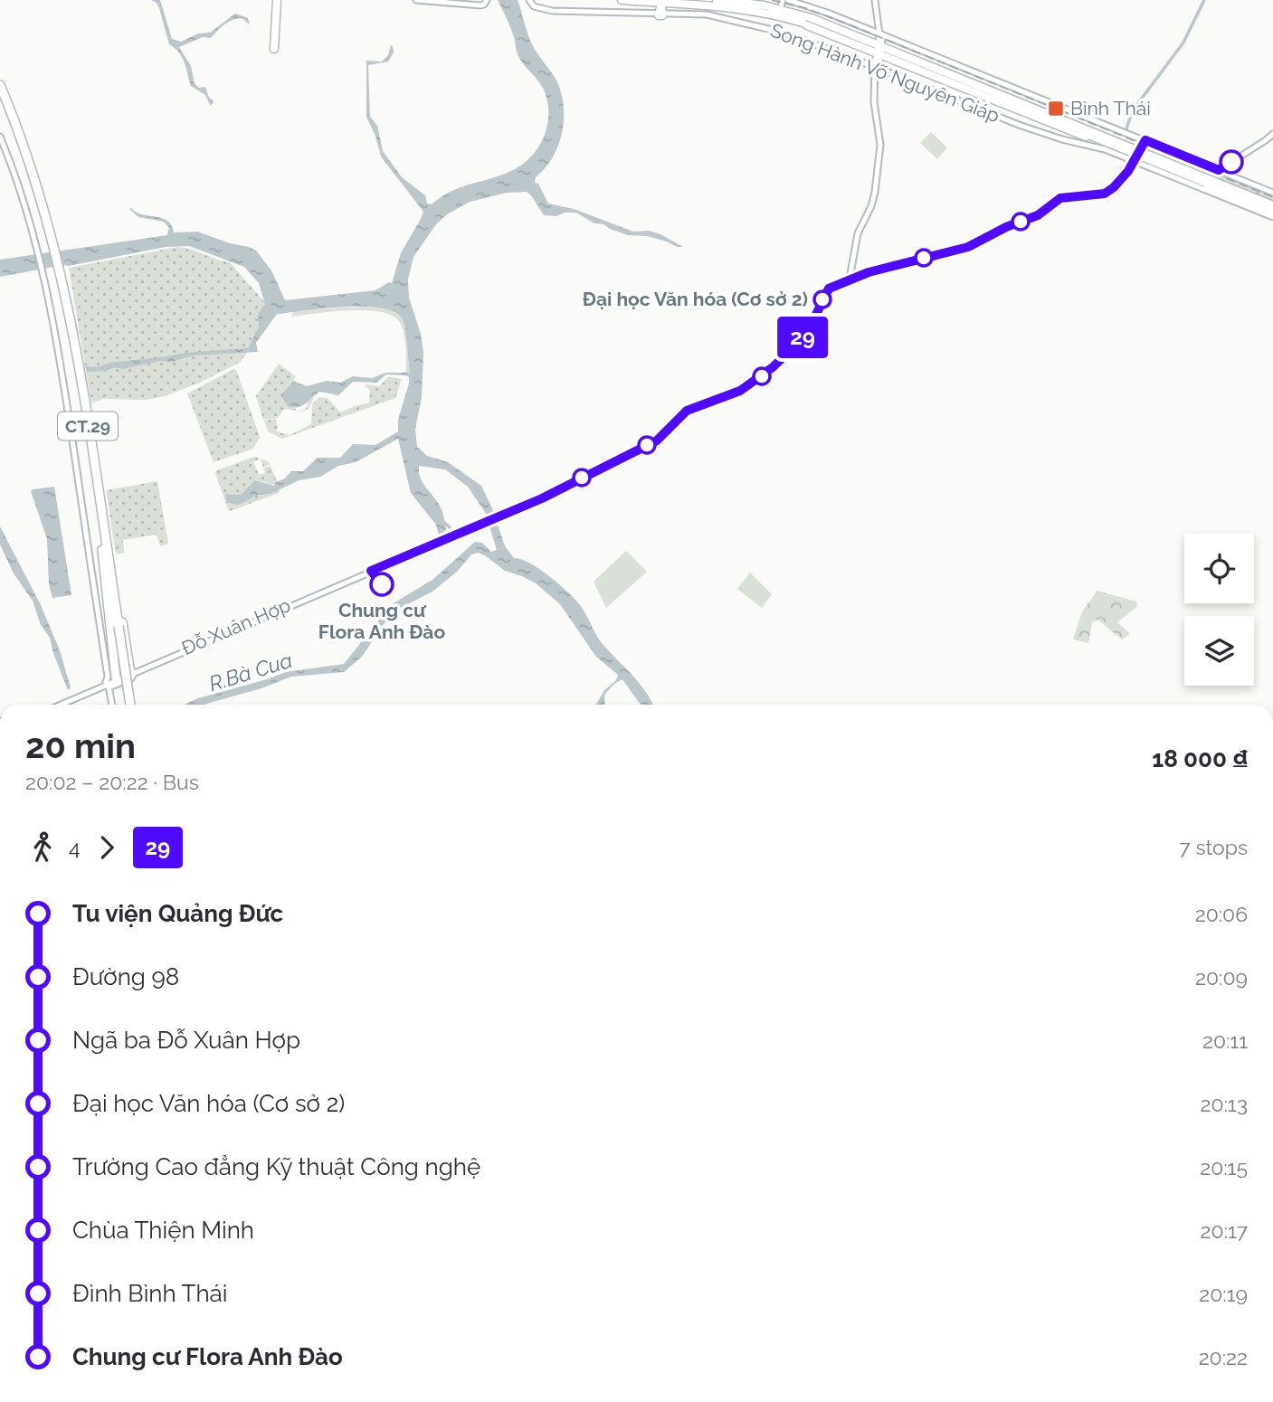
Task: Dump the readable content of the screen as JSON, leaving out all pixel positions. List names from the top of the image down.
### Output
{
  "streets": {
    "highway": ["CT.29"],
    "main road": ["Song Hành Võ Nguyên Giáp", "Đỗ Xuân Hợp"]
  },
  "water": ["R.Bà Cua"],
  "places": {
    "transit": ["Bình Thái"],
    "other": ["Đại học Văn hóa (Cơ sở 2)", "Chung cư Flora Anh Đào"]
  },
  "lines": ["bus line 29"],
  "page": {
    "on_map": "29",
    "heading": ["20 min", "20:02 – 20:22 · Bus", "18 000 ₫"],
    "legs": ["4", "29", "7 stops"],
    "list": [
      {
        "name": "Tu viện Quảng Đức",
        "value": "20:06"
      },
      {
        "name": "Đường 98",
        "value": "20:09"
      },
      {
        "name": "Ngã ba Đỗ Xuân Hợp",
        "value": "20:11"
      },
      {
        "name": "Đại học Văn hóa (Cơ sở 2)",
        "value": "20:13"
      },
      {
        "name": "Trường Cao đẳng Kỹ thuật Công nghệ",
        "value": "20:15"
      },
      {
        "name": "Chùa Thiện Minh",
        "value": "20:17"
      },
      {
        "name": "Đình Bình Thái",
        "value": "20:19"
      },
      {
        "name": "Chung cư Flora Anh Đào",
        "value": "20:22"
      }
    ]
  }
}
